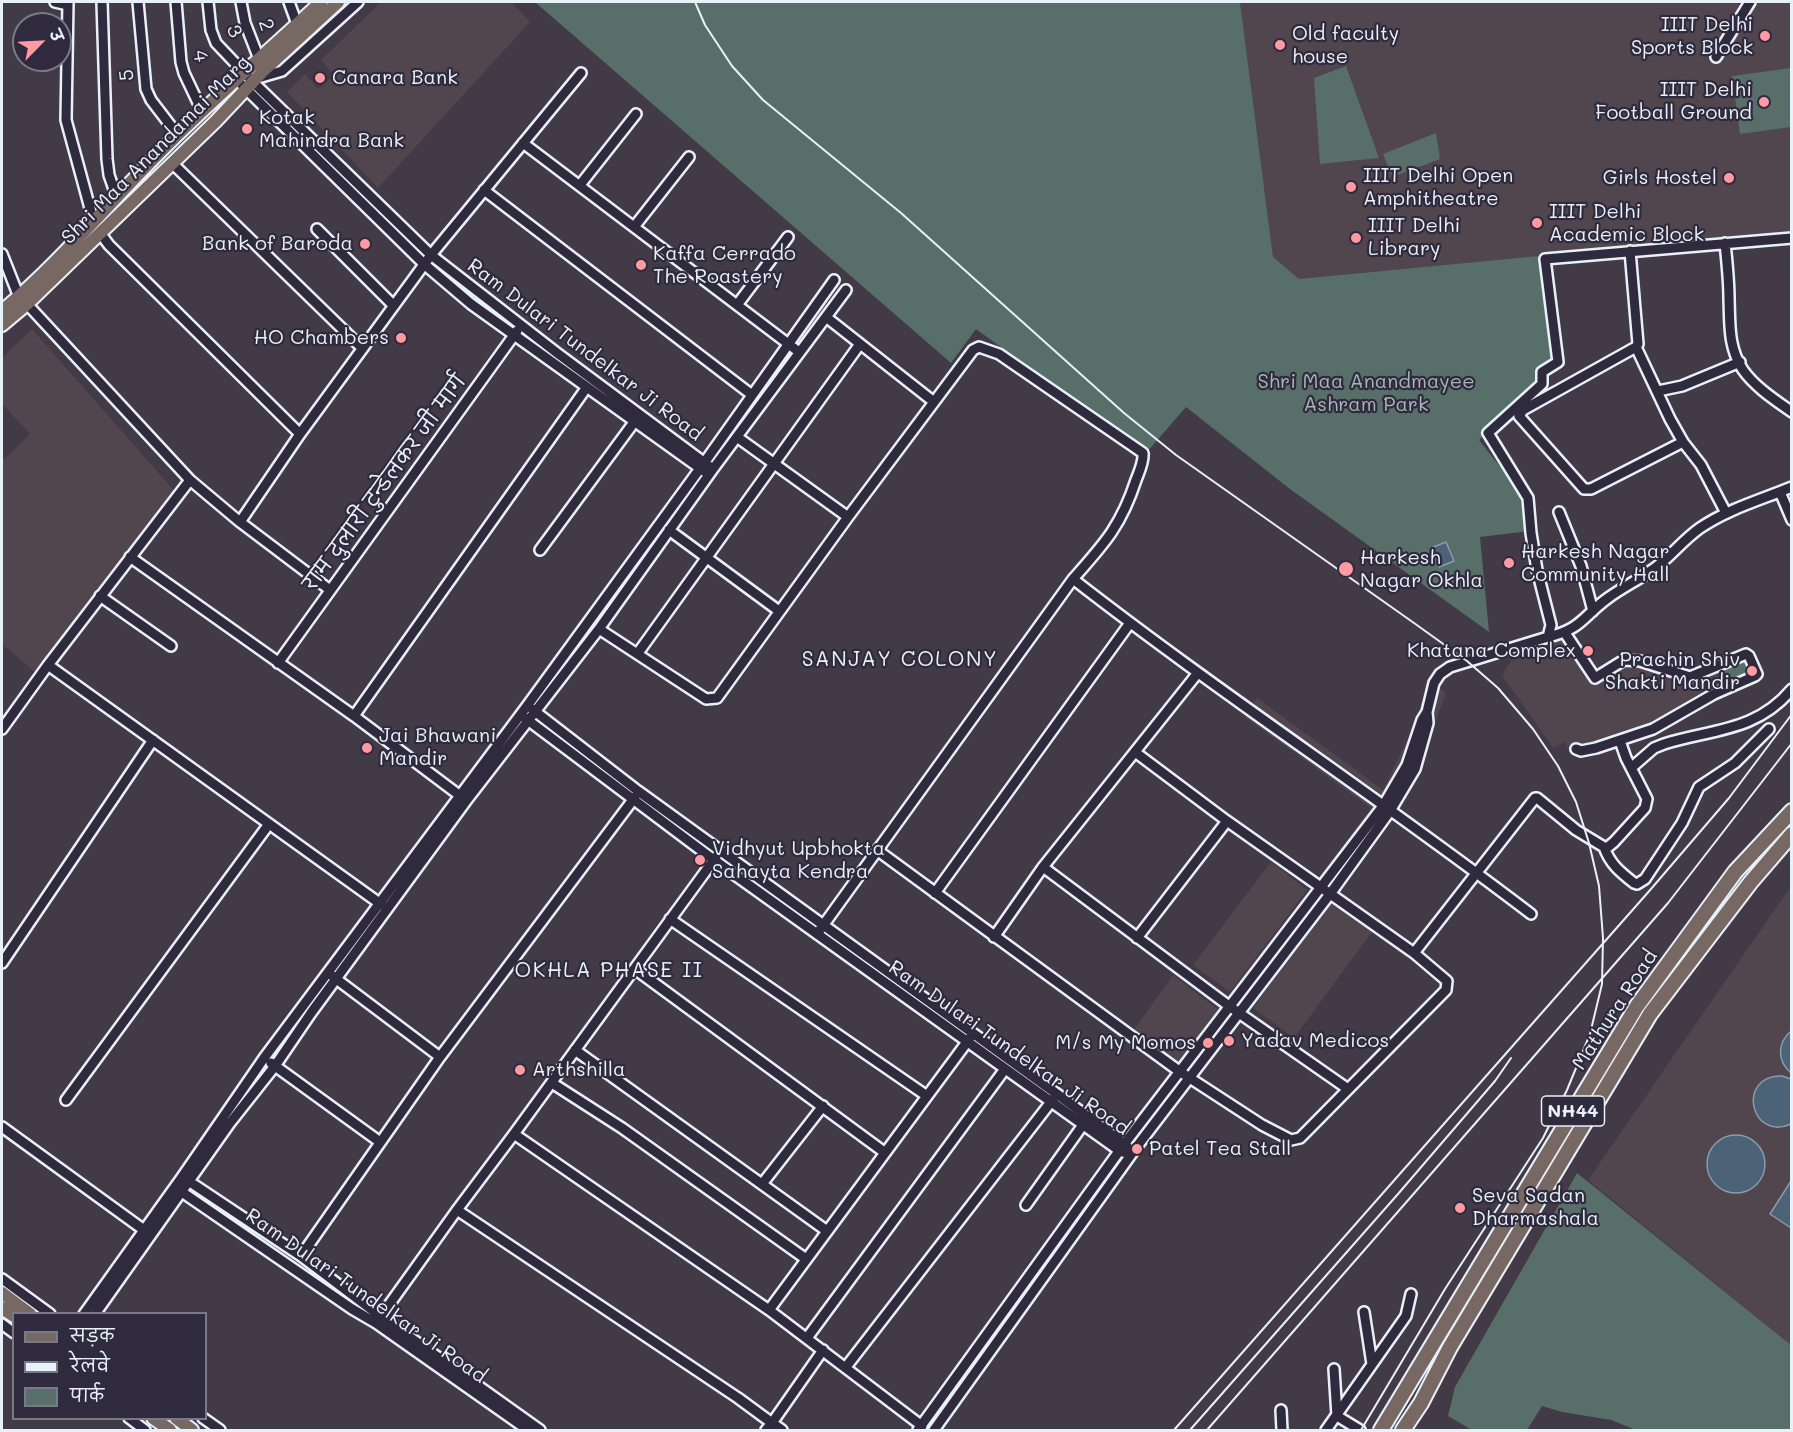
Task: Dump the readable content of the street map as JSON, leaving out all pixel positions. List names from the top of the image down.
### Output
{
  "streets": {
    "highway": ["Mathura Road", "NH44"],
    "main road": ["Shri Maa Anandamai Marg"],
    "street": [
      "2",
      "3",
      "4",
      "5",
      "Ram Dulari Tundelkar Ji Road",
      "राम दुलारी टुन्डेलकर जी मार्ग"
    ]
  },
  "crossings": [
    ["2", "Shri Maa Anandamai Marg"],
    ["3", "Shri Maa Anandamai Marg"],
    ["3", "Ram Dulari Tundelkar Ji Road"],
    ["4", "Shri Maa Anandamai Marg"],
    ["5", "Shri Maa Anandamai Marg"],
    ["Shri Maa Anandamai Marg", "Ram Dulari Tundelkar Ji Road"],
    ["Ram Dulari Tundelkar Ji Road", "राम दुलारी टुन्डेलकर जी मार्ग"]
  ],
  "districts": ["SANJAY COLONY", "OKHLA PHASE II"],
  "parks": ["Shri Maa Anandmayee Ashram Park"],
  "places": [
    "IIIT Delhi Sports Block",
    "Old faculty house",
    "Canara Bank",
    "IIIT Delhi Football Ground",
    "Kotak Mahindra Bank",
    "Girls Hostel",
    "IIIT Delhi Open Amphitheatre",
    "IIIT Delhi Academic Block",
    "IIIT Delhi Library",
    "Bank of Baroda",
    "Kaffa Cerrado The Roastery",
    "HO Chambers",
    "Harkesh Nagar Community Hall",
    "Harkesh Nagar Okhla",
    "Khatana Complex",
    "Prachin Shiv Shakti Mandir",
    "Jai Bhawani Mandir",
    "Vidhyut Upbhokta Sahayta Kendra",
    "Yadav Medicos",
    "M/s My Momos",
    "Arthshilla",
    "Patel Tea Stall",
    "Seva Sadan Dharmashala"
  ],
  "legend": ["सड़क", "रेलवे", "पार्क"],
  "north": "top right"
}
